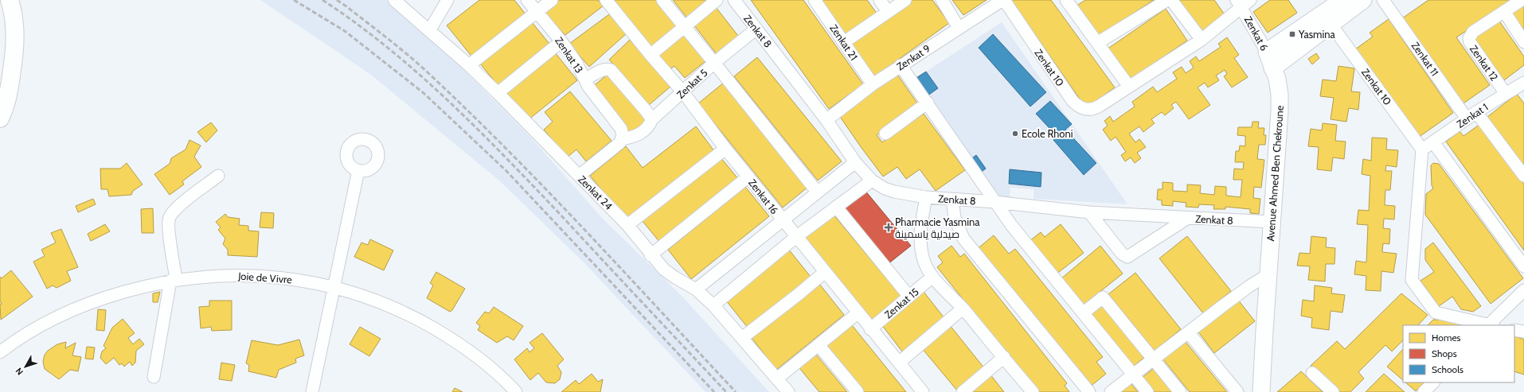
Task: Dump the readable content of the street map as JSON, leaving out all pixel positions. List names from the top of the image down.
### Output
{
  "streets": {
    "main road": ["Zenkat 6", "Avenue Ahmed Ben Chekroune"],
    "street": [
      "Zenkat 8",
      "Zenkat 21",
      "Zenkat 13",
      "Zenkat 9",
      "Zenkat 11",
      "Zenkat 12",
      "Zenkat 10",
      "Zenkat 5",
      "Zenkat 1",
      "Zenkat 24",
      "Zenkat 16",
      "Joie de Vivre",
      "Zenkat 15"
    ]
  },
  "crossings": [
    ["Zenkat 8", "Zenkat 9"],
    ["Zenkat 8", "Zenkat 5"],
    ["Zenkat 8", "Avenue Ahmed Ben Chekroune"],
    ["Zenkat 6", "Zenkat 10"],
    ["Zenkat 6", "Avenue Ahmed Ben Chekroune"],
    ["Zenkat 21", "Zenkat 9"],
    ["Zenkat 13", "Zenkat 5"],
    ["Zenkat 9", "Zenkat 10"],
    ["Zenkat 11", "Zenkat 1"],
    ["Zenkat 12", "Zenkat 1"],
    ["Zenkat 10", "Zenkat 1"],
    ["Zenkat 5", "Zenkat 16"],
    ["Zenkat 16", "Zenkat 15"]
  ],
  "places": {
    "transit": ["Yasmina"],
    "other": ["Ecole Rhoni"],
    "health": ["Pharmacie Yasmina صيدلية ياسمينة"]
  },
  "legend": ["Homes", "Shops", "Schools"],
  "north": "bottom left"
}
